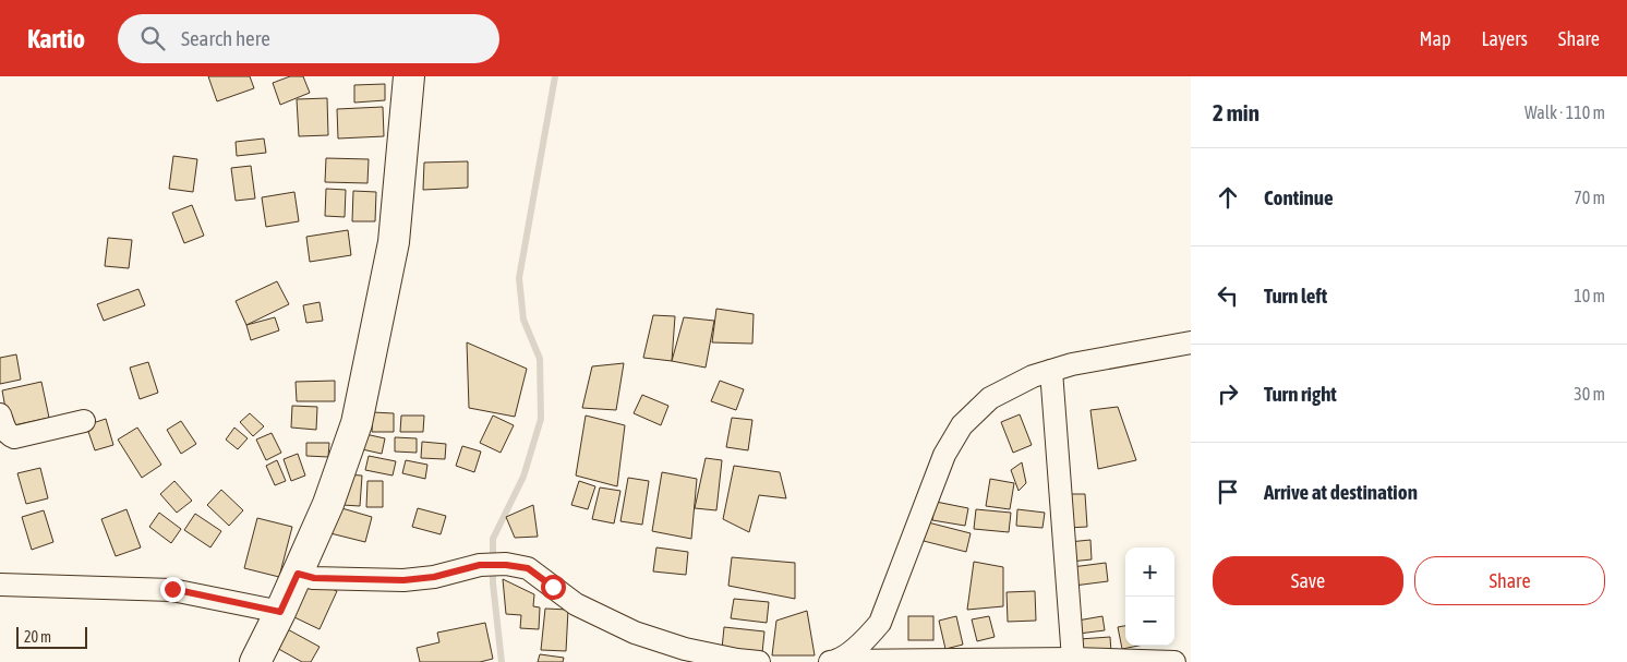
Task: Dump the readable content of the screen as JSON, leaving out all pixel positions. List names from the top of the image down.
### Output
{
  "scale_bar": "20 m",
  "page": {
    "header": "Kartio",
    "search": "Search here",
    "nav": ["Map", "Layers", "Share"],
    "heading": ["2 min", "Walk · 110 m"],
    "list": [
      ["Continue", "70 m"],
      ["Turn left", "10 m"],
      ["Turn right", "30 m"],
      "Arrive at destination"
    ],
    "buttons": ["Save", "Share"],
    "map_buttons": ["+", "−"],
    "scale": "20 m"
  }
}
